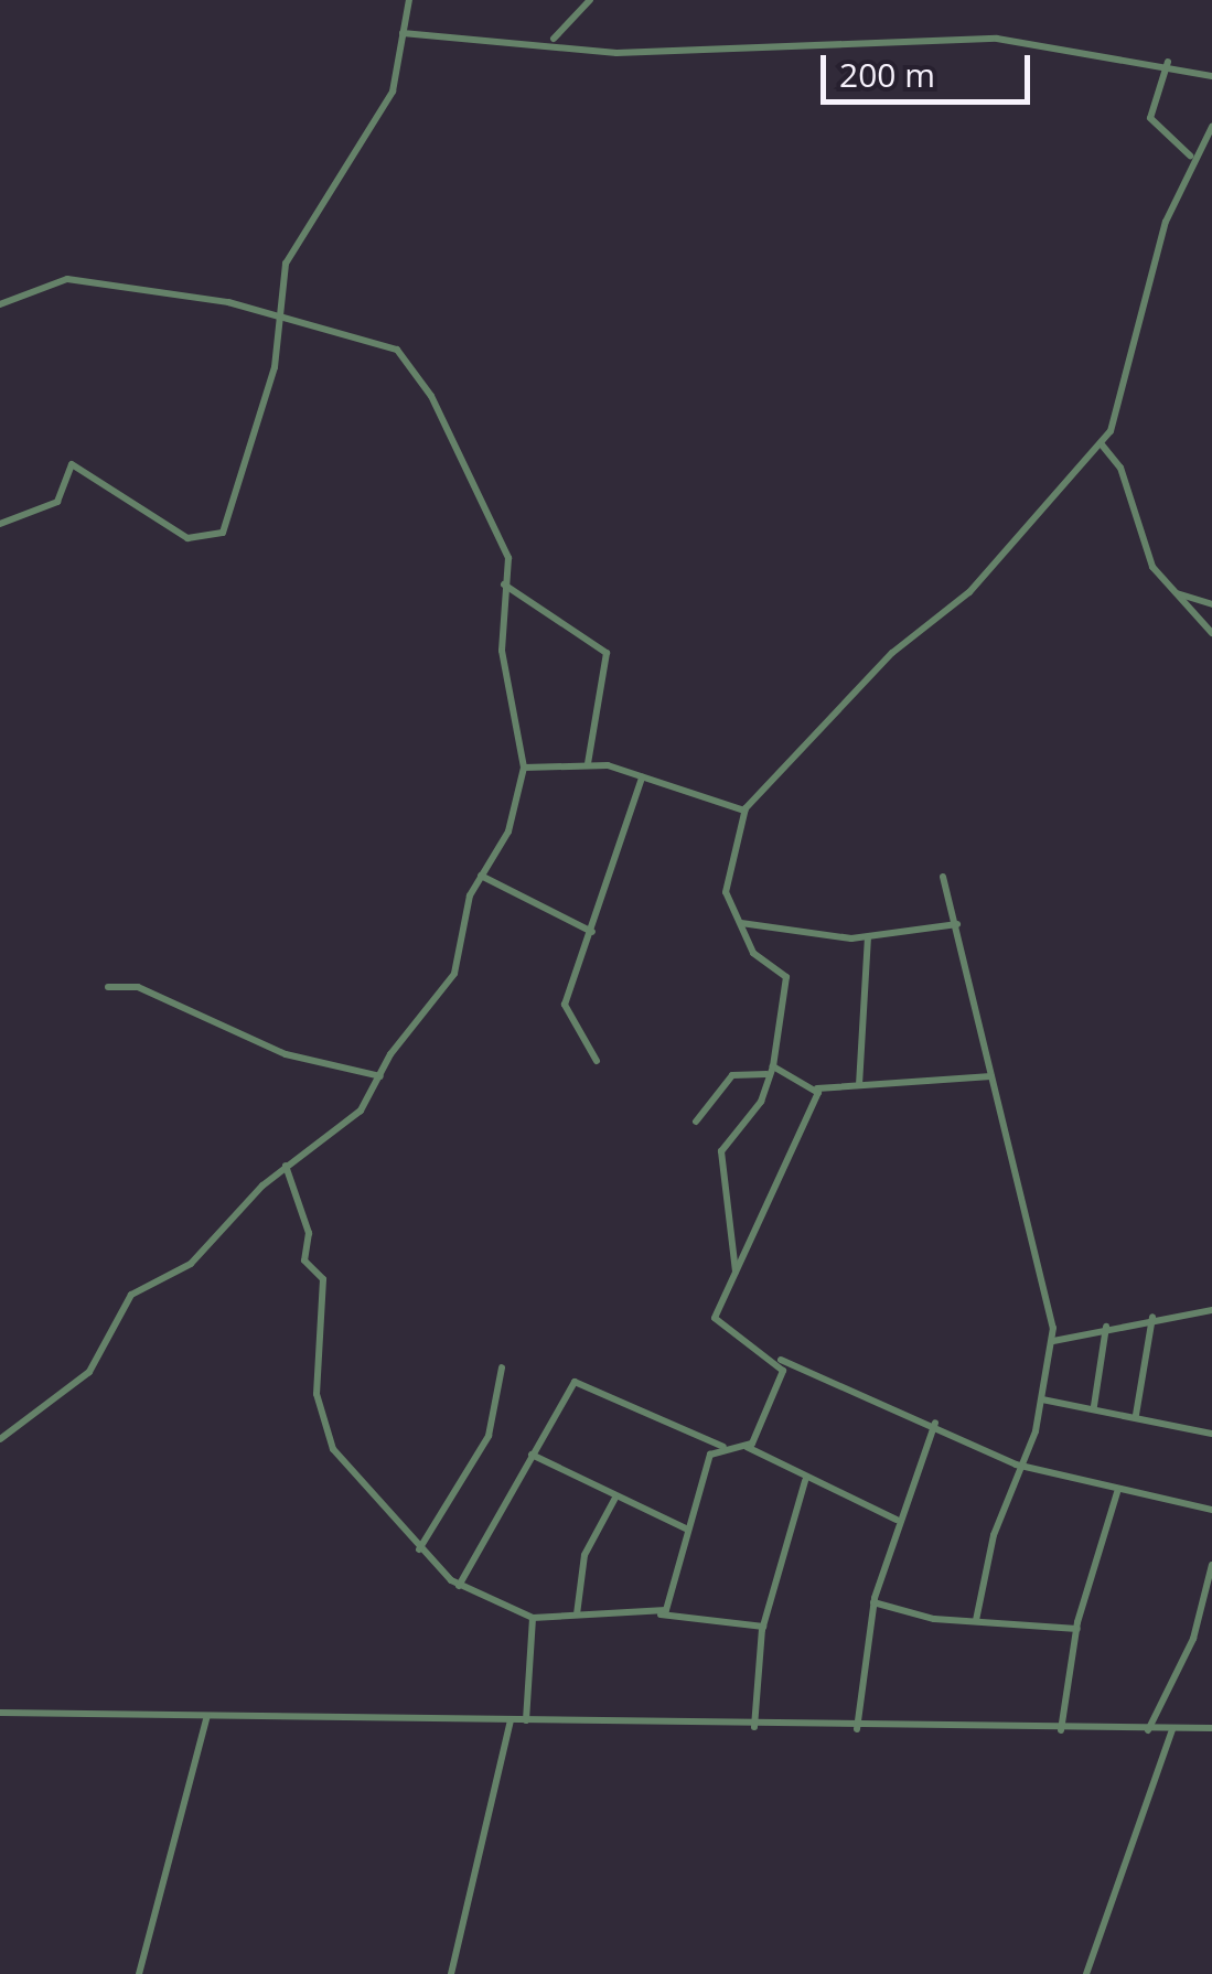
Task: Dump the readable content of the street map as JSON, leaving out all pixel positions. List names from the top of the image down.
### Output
{
  "scale_bar": "200 m"
}
